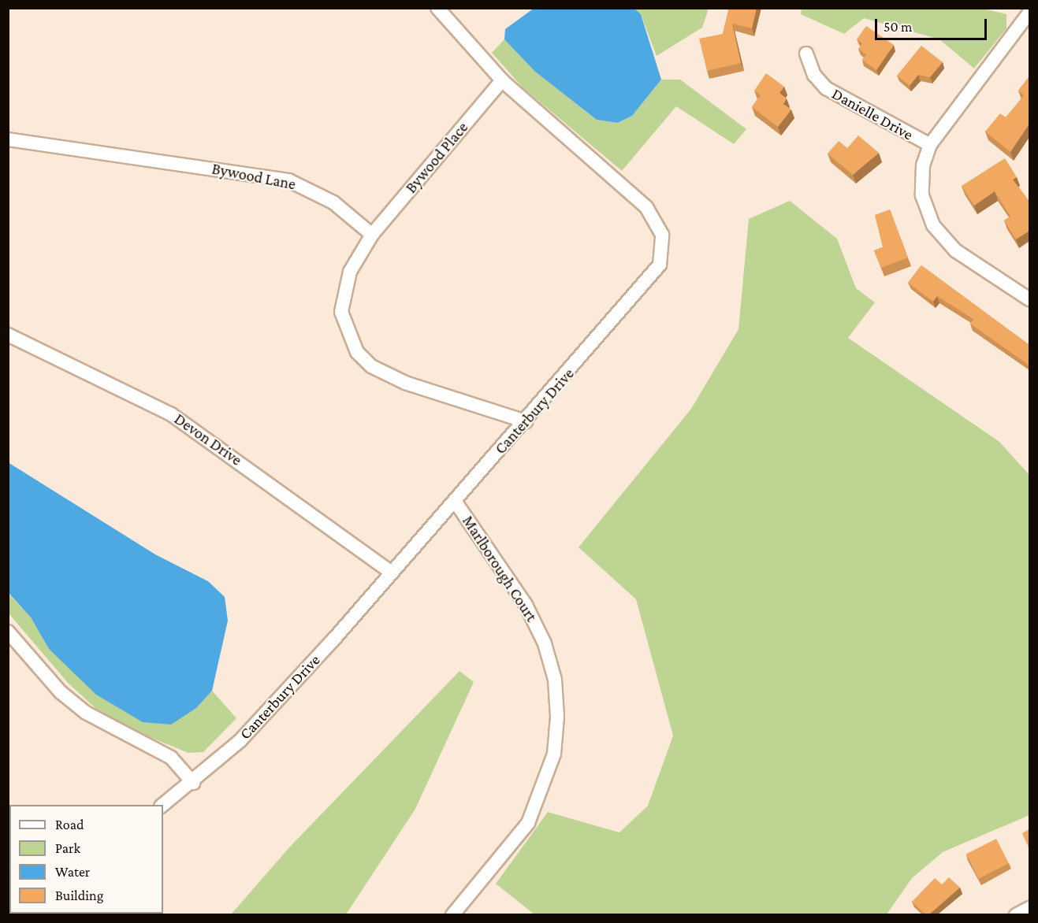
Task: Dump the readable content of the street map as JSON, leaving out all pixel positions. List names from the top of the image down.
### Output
{
  "streets": {
    "street": [
      "Danielle Drive",
      "Bywood Place",
      "Bywood Lane",
      "Canterbury Drive",
      "Devon Drive",
      "Marlborough Court"
    ]
  },
  "crossings": [
    ["Bywood Place", "Bywood Lane"],
    ["Bywood Place", "Canterbury Drive"],
    ["Canterbury Drive", "Devon Drive"],
    ["Canterbury Drive", "Marlborough Court"]
  ],
  "legend": [
    "Road",
    "Park",
    "Water",
    "Building"
  ],
  "scale_bar": "50 m"
}
